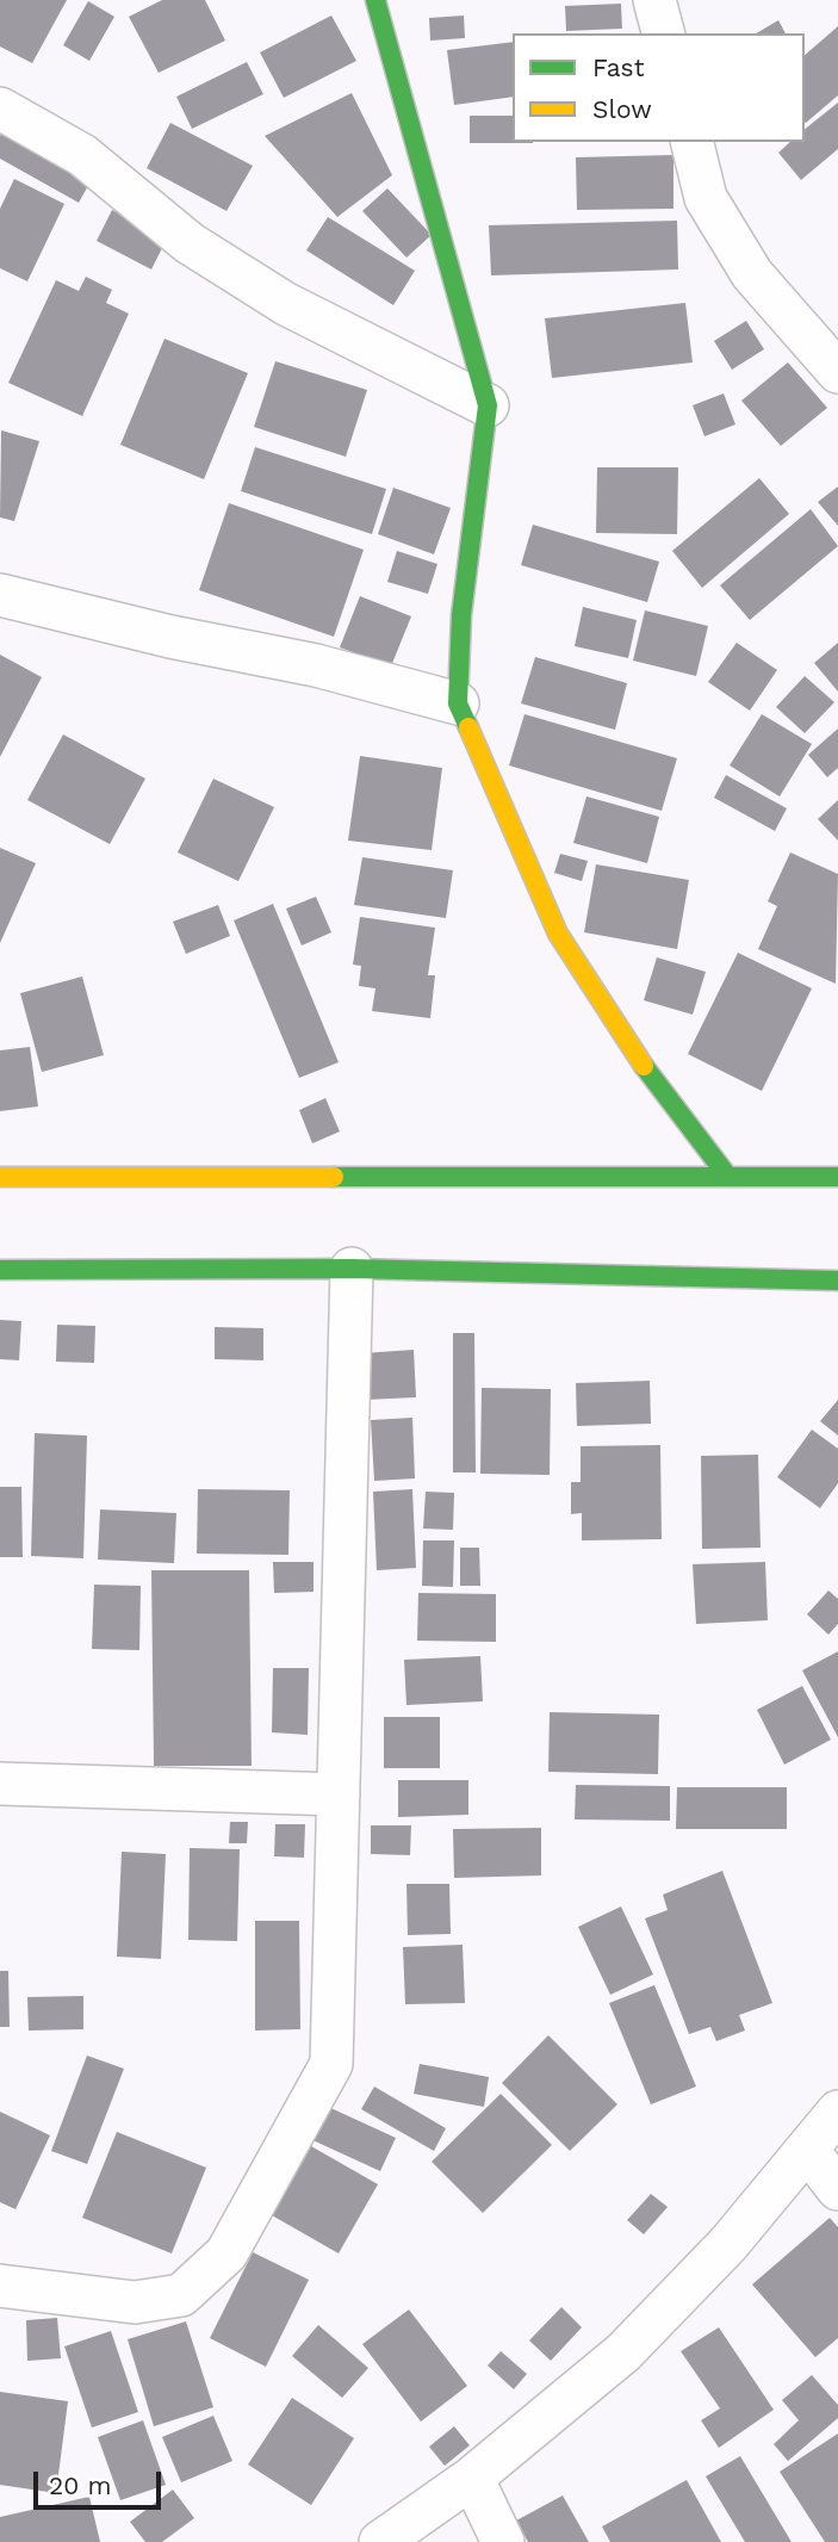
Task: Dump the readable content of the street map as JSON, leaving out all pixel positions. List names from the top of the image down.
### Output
{
  "legend": ["Fast", "Slow"],
  "scale_bar": "20 m"
}
